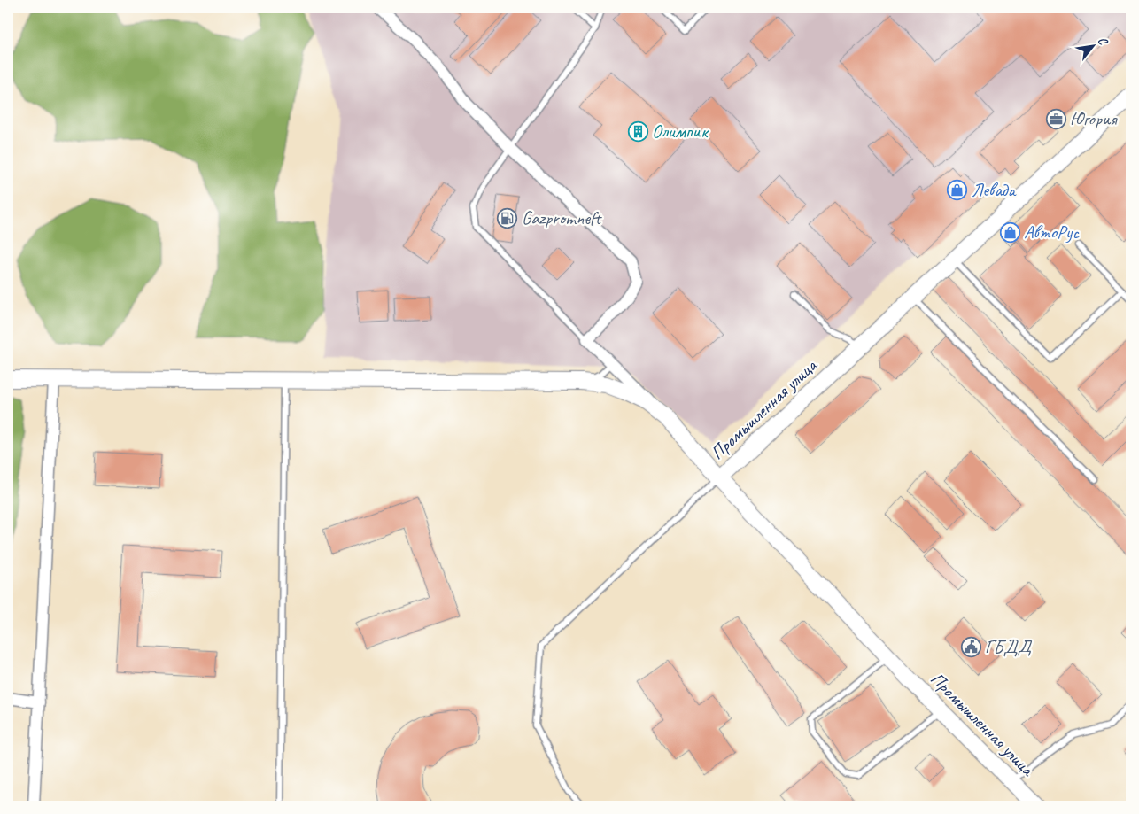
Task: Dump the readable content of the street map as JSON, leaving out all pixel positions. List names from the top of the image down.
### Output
{
  "streets": {
    "main road": ["Промышленная улица"]
  },
  "places": {
    "office": ["Югория"],
    "building": ["Олимпик"],
    "shop": ["Левада", "АвтоРус"],
    "fuel station": ["Gazpromneft"],
    "public building": ["ГБДД"]
  },
  "north": "top right"
}
